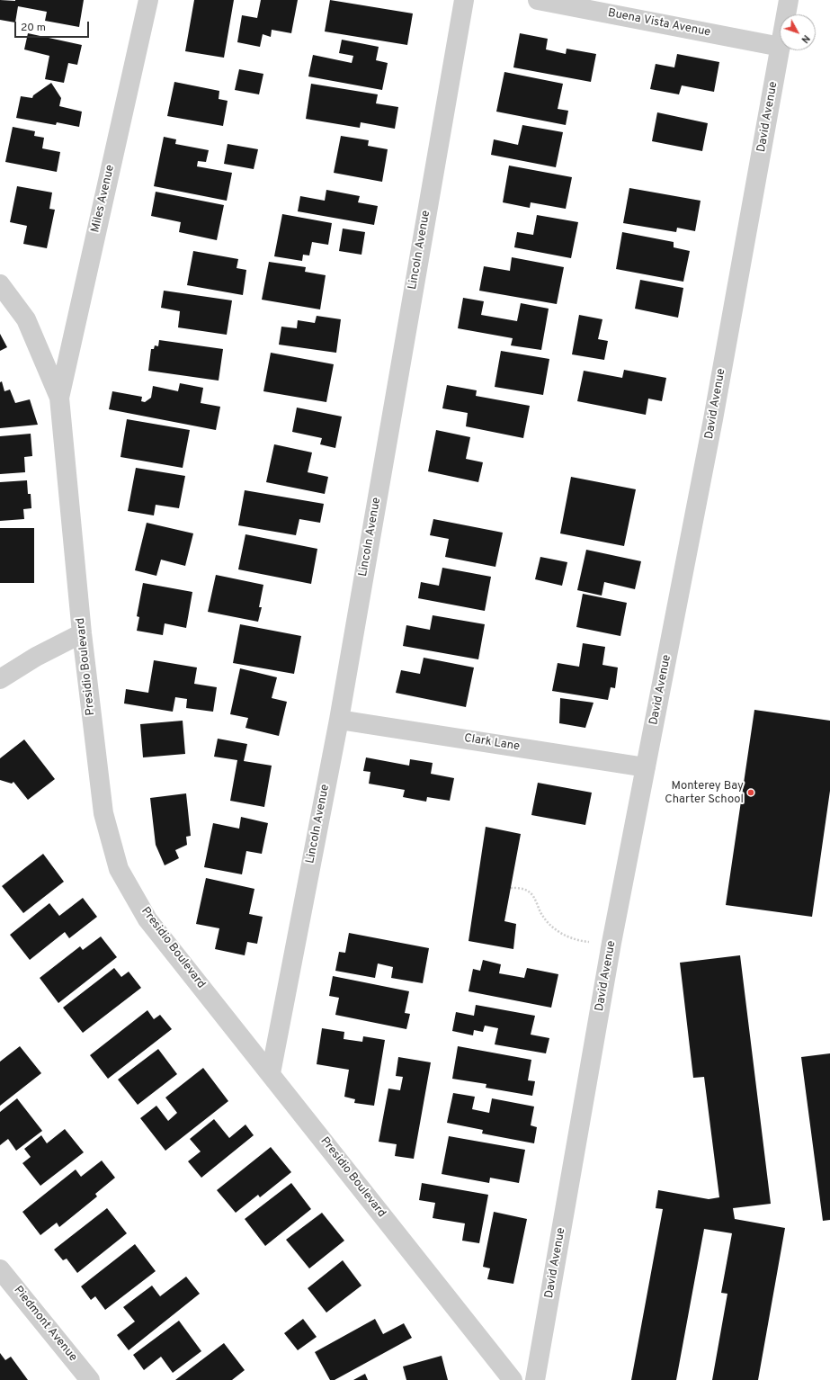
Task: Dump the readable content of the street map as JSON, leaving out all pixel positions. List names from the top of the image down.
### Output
{
  "streets": {
    "street": [
      "Buena Vista Avenue",
      "David Avenue",
      "Miles Avenue",
      "Lincoln Avenue",
      "Presidio Boulevard",
      "Clark Lane",
      "Piedmont Avenue"
    ]
  },
  "crossings": [
    ["David Avenue", "Clark Lane"],
    ["Miles Avenue", "Presidio Boulevard"],
    ["Lincoln Avenue", "Presidio Boulevard"],
    ["Lincoln Avenue", "Clark Lane"]
  ],
  "places": ["Monterey Bay Charter School"],
  "scale_bar": "20 m",
  "north": "bottom right"
}
